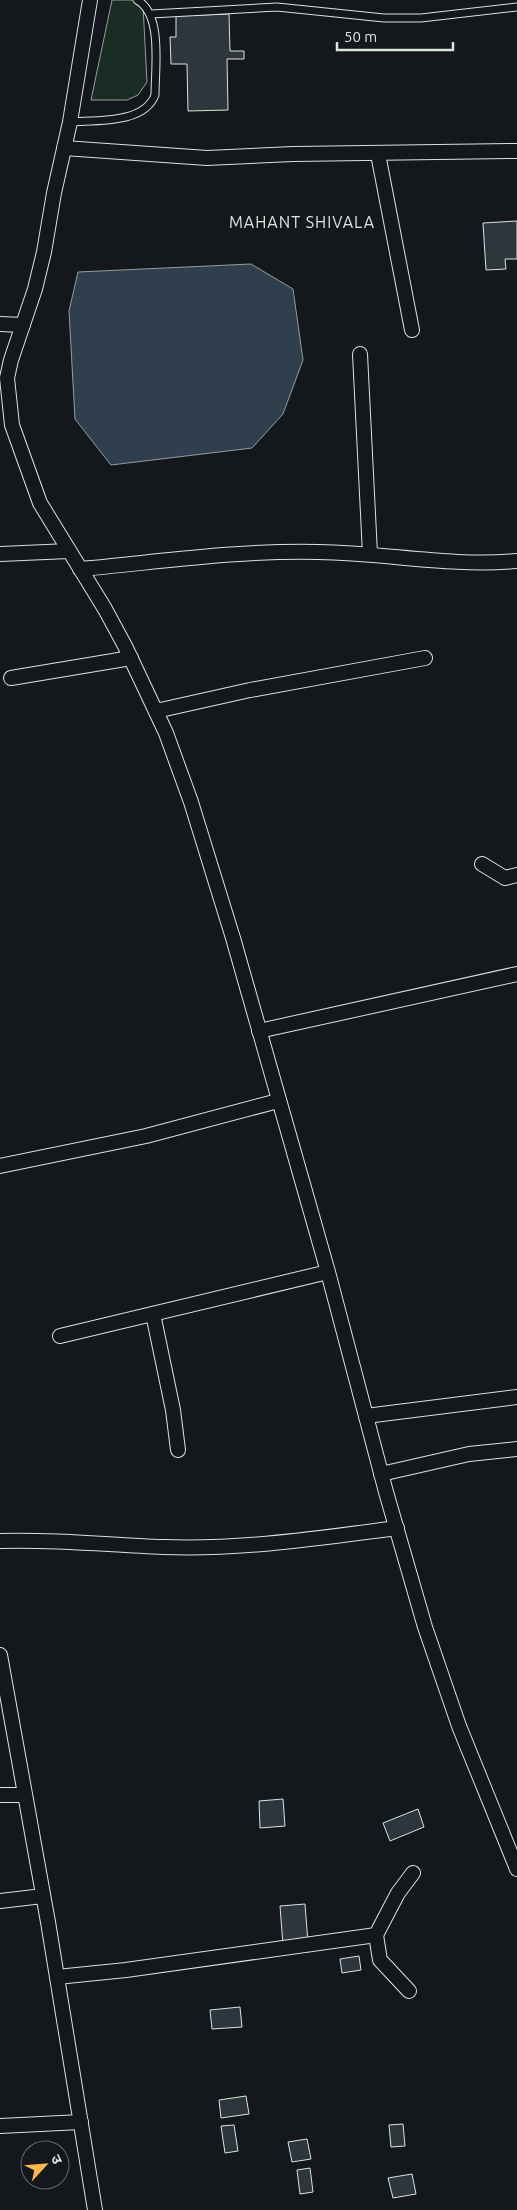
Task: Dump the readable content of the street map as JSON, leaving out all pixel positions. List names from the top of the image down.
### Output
{
  "districts": ["MAHANT SHIVALA"],
  "scale_bar": "50 m",
  "north": "top right"
}
